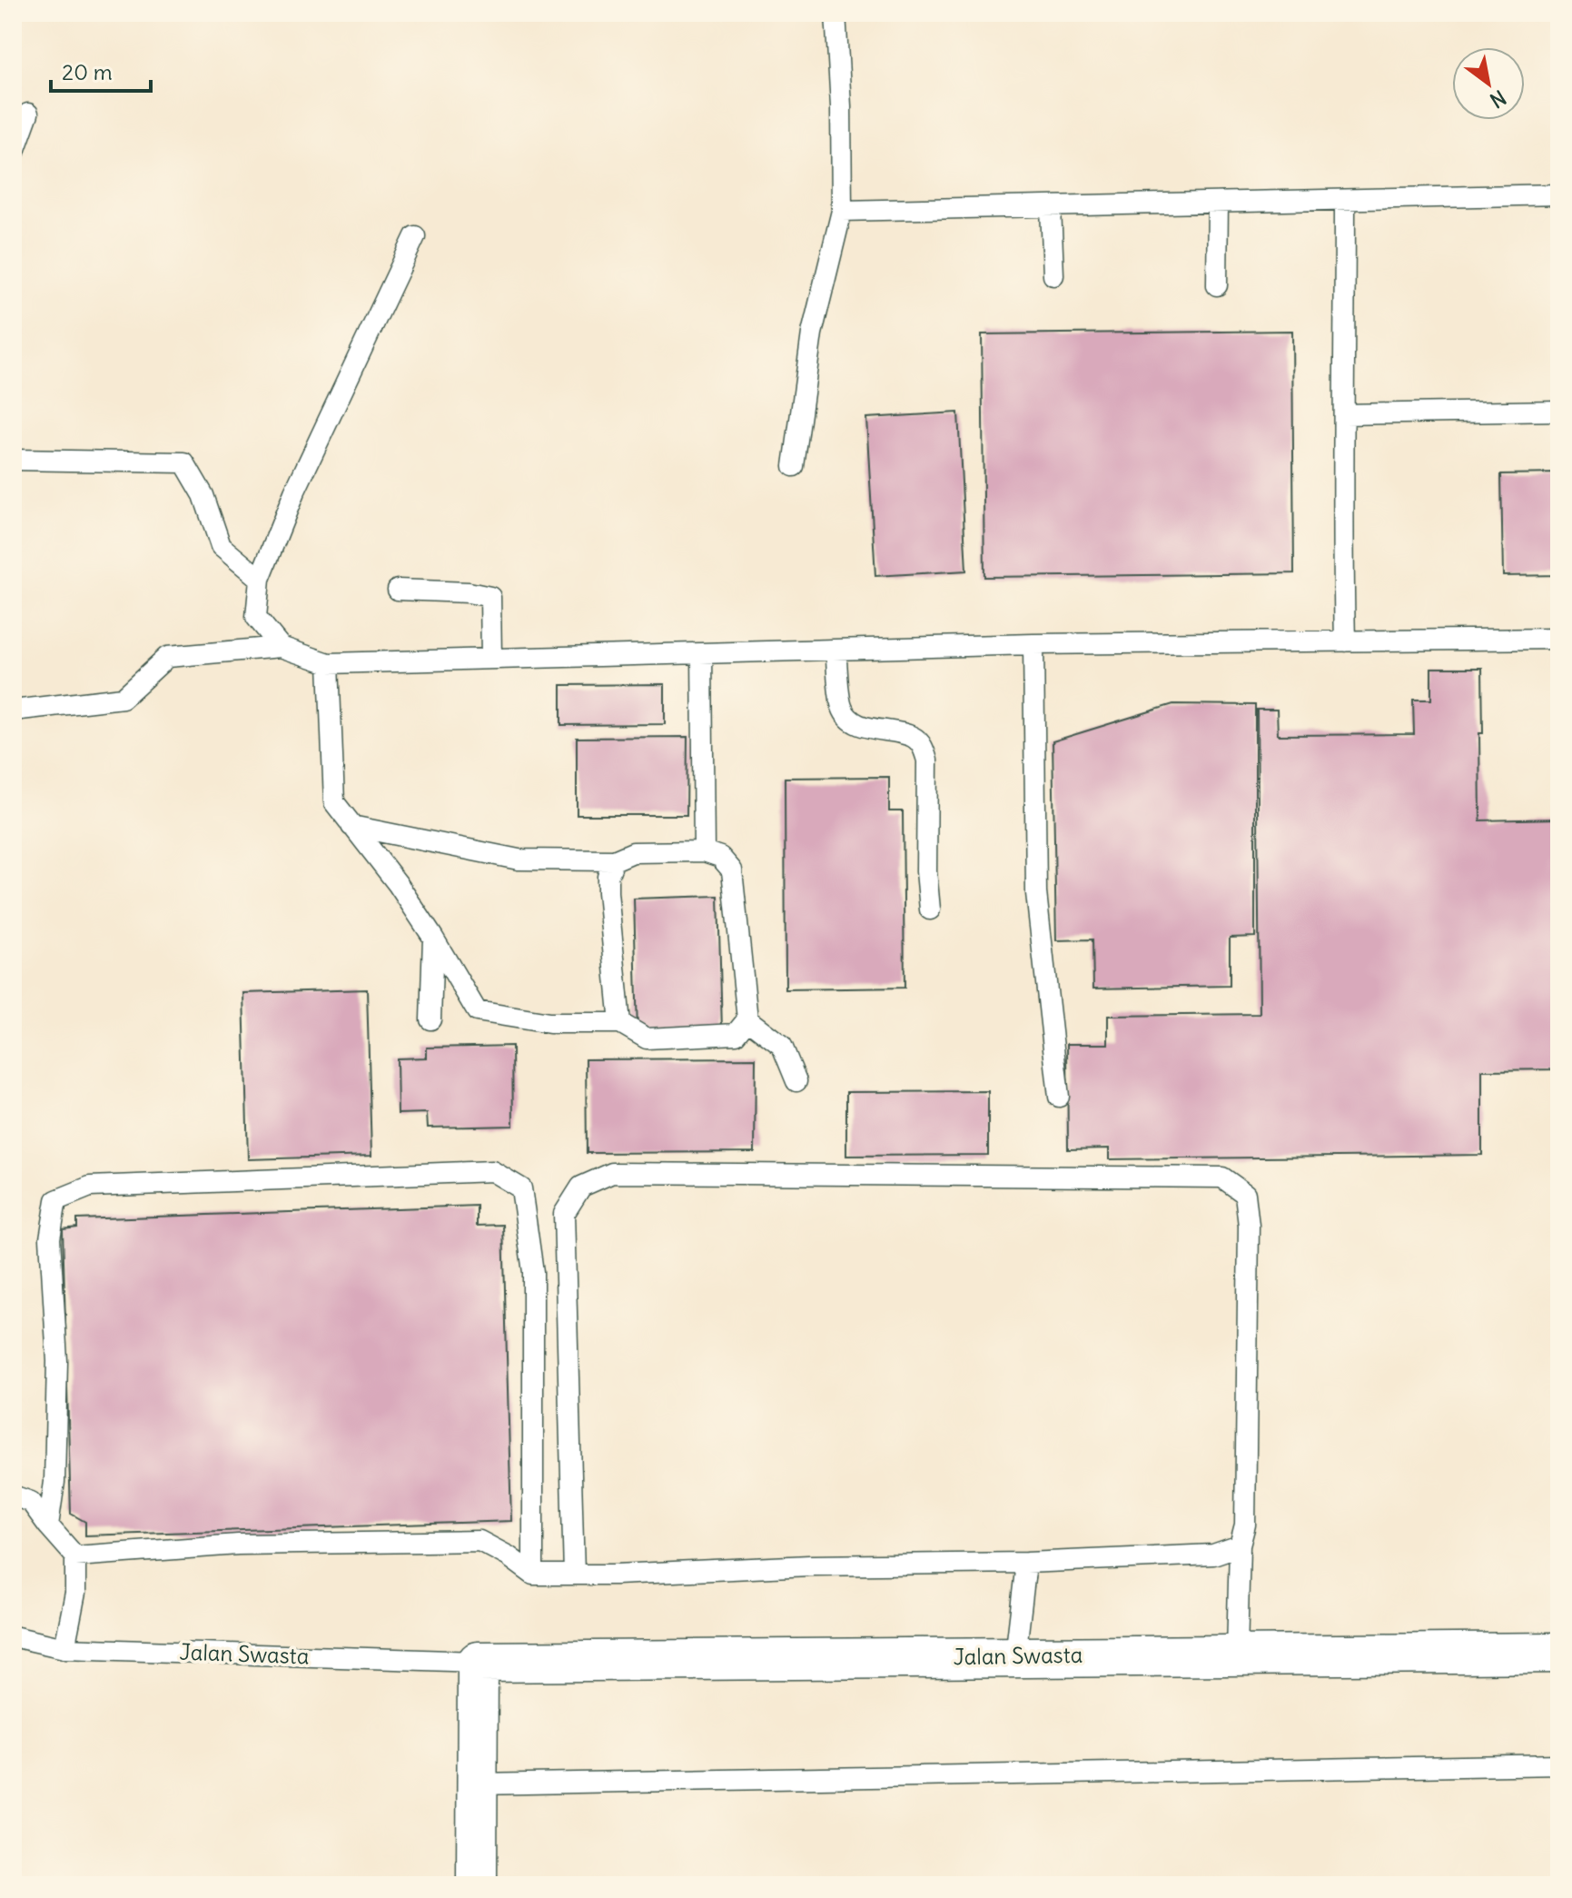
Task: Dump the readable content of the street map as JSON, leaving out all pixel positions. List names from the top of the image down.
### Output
{
  "streets": {
    "street": ["Jalan Swasta"]
  },
  "scale_bar": "20 m",
  "north": "bottom right"
}
